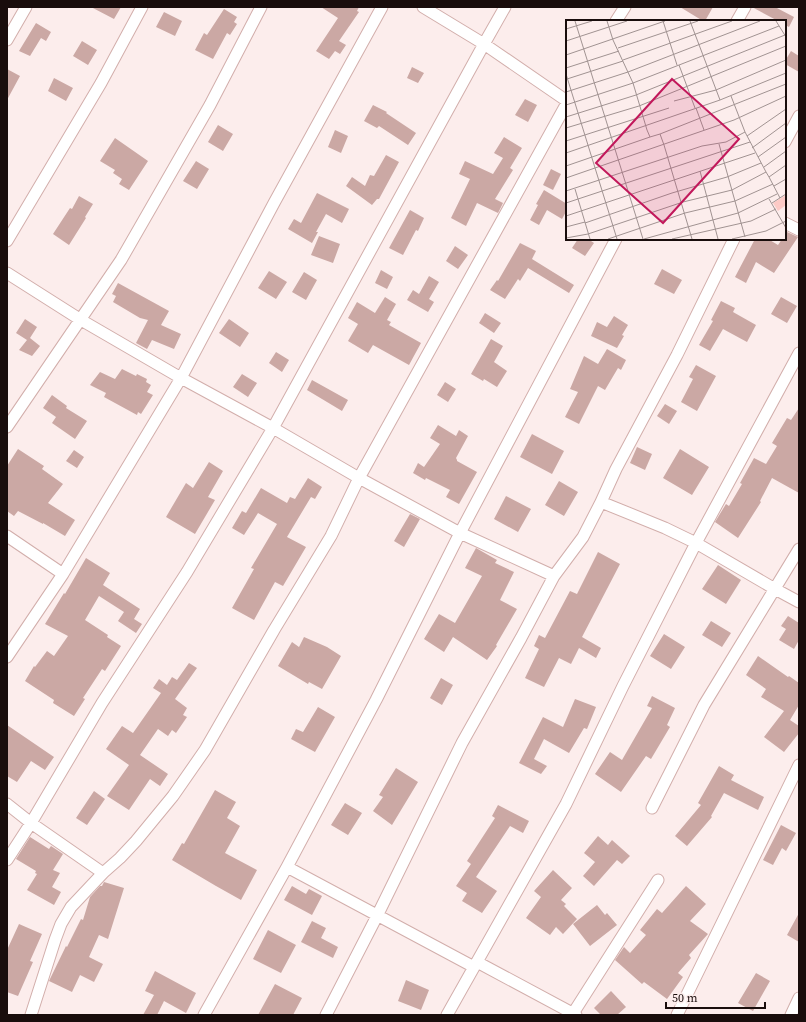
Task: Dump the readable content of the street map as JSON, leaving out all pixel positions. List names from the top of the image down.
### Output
{
  "scale_bar": "50 m"
}
